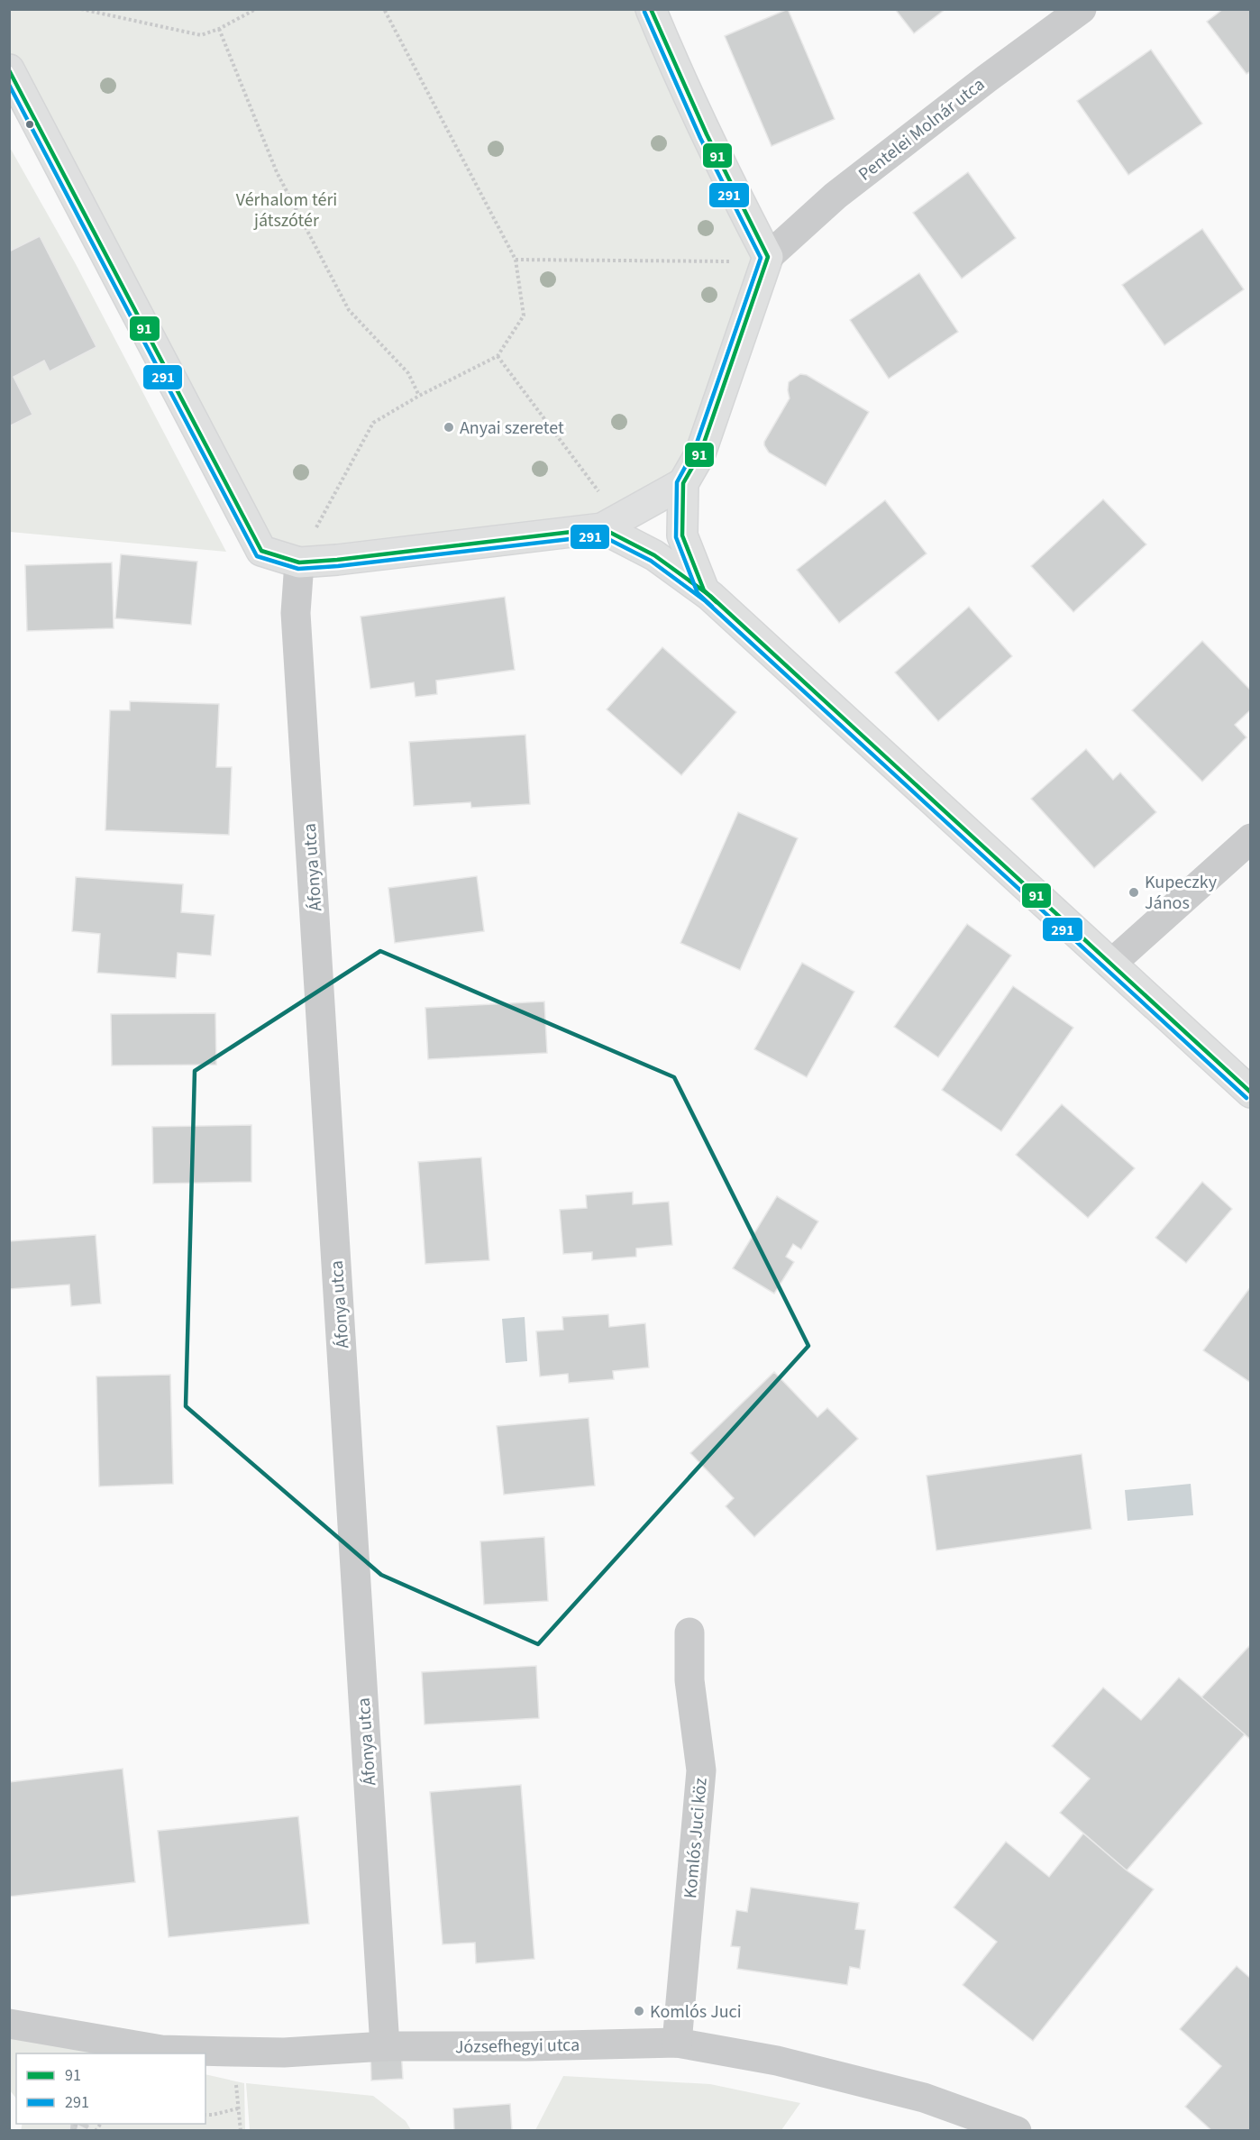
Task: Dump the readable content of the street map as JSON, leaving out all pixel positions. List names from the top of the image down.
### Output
{
  "streets": {
    "street": [
      "Pentelei Molnár utca",
      "Áfonya utca",
      "Komlós Juci köz",
      "Józsefhegyi utca"
    ]
  },
  "crossings": [
    ["Áfonya utca", "Józsefhegyi utca"],
    ["Komlós Juci köz", "Józsefhegyi utca"]
  ],
  "parks": ["Vérhalom téri játszótér"],
  "places": ["Anyai szeretet", "Kupeczky János", "Komlós Juci"],
  "lines": ["transit line 91", "transit line 291"],
  "legend": ["91", "291"]
}
